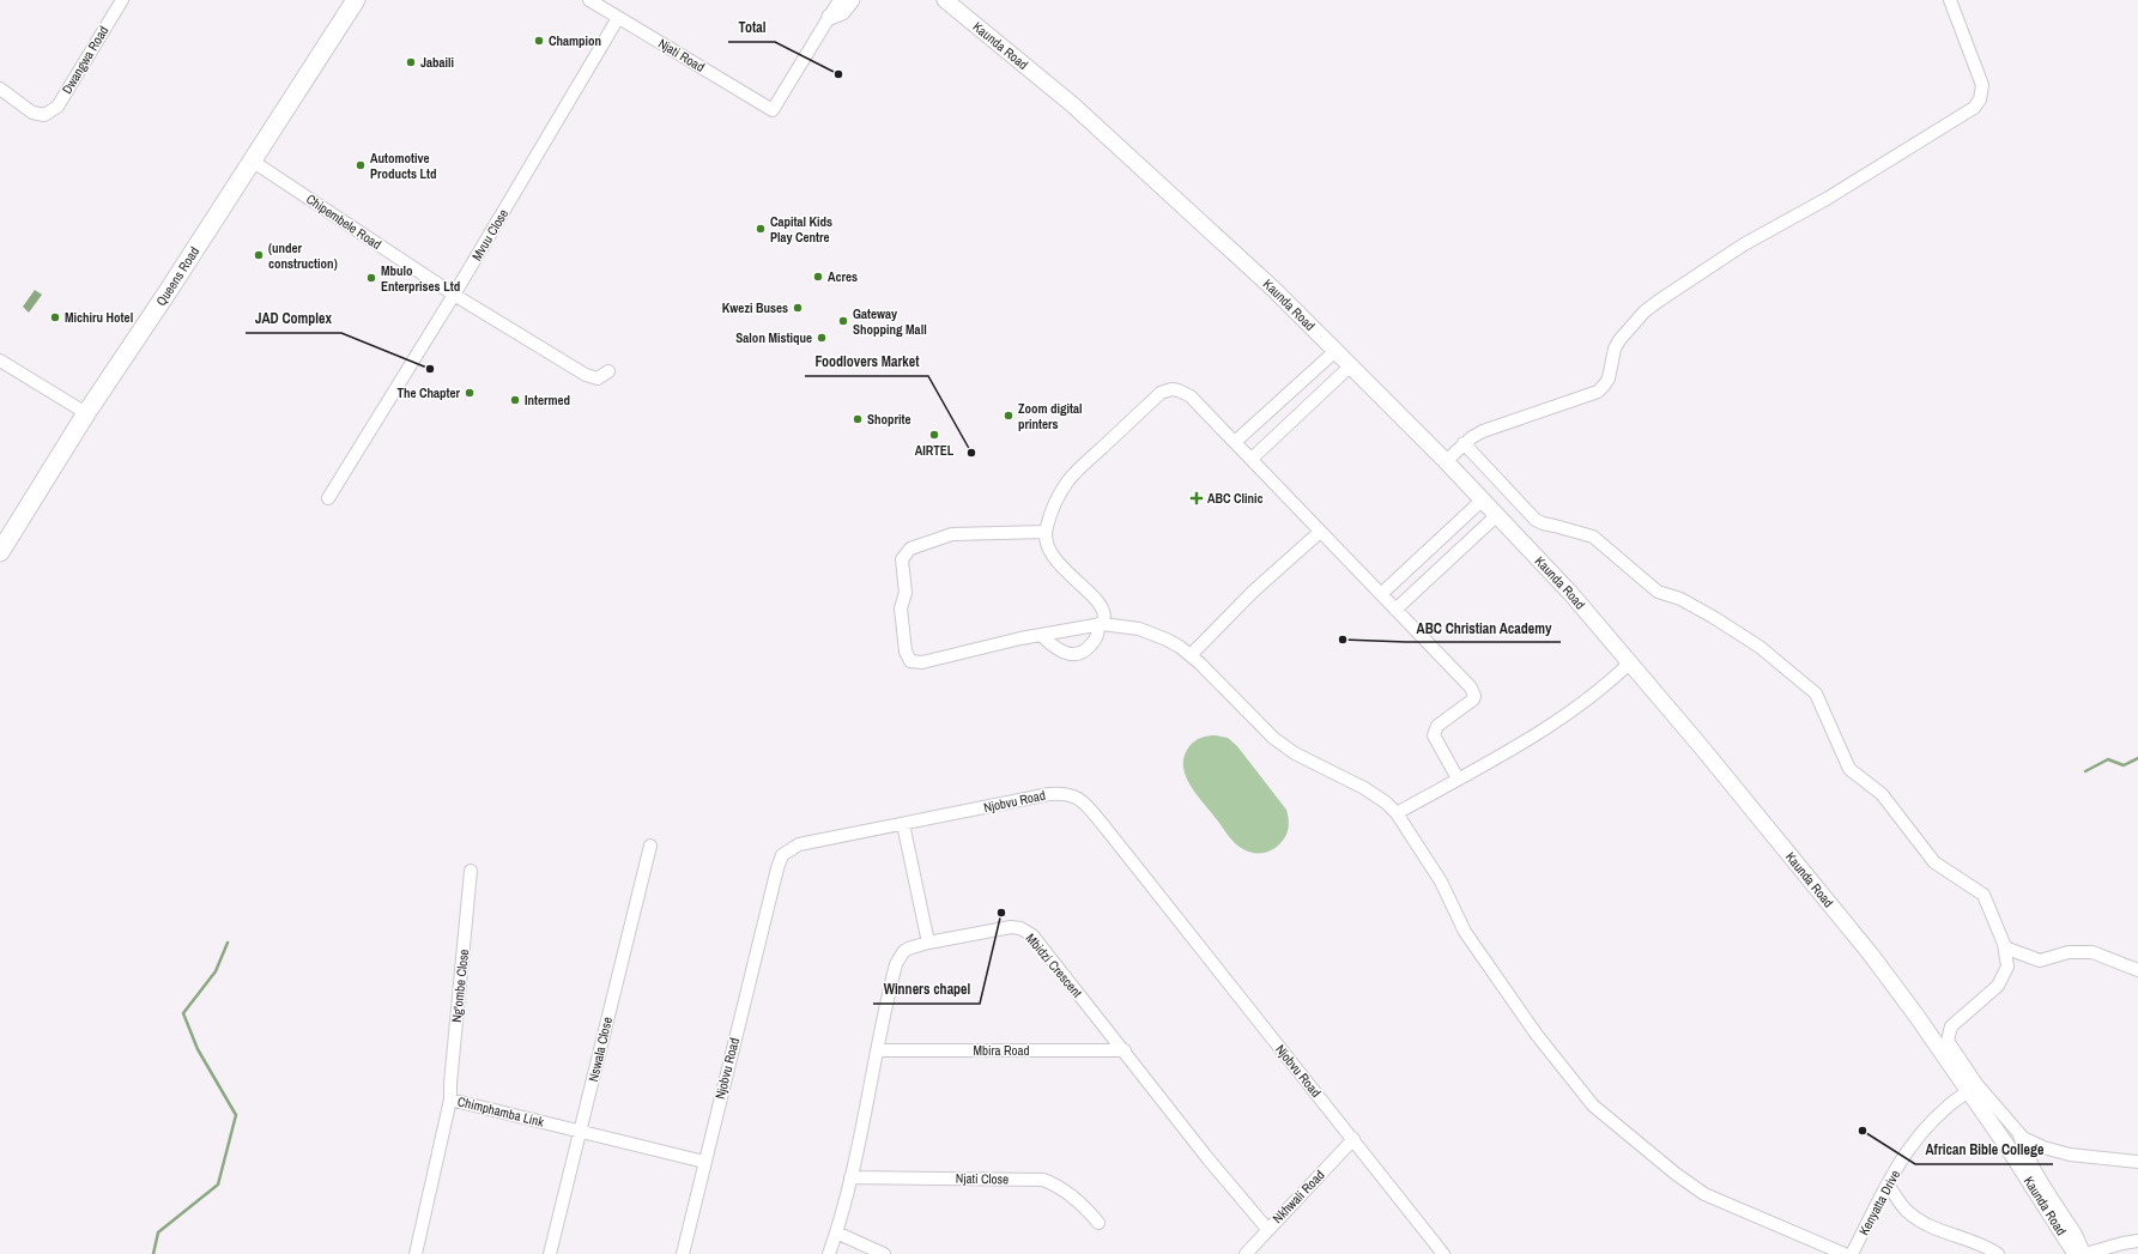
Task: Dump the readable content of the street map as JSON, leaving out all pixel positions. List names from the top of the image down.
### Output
{
  "streets": {
    "highway": ["Queens Road"],
    "main road": ["Kaunda Road"],
    "street": [
      "Njati Road",
      "Dwangwa Road",
      "Chipembele Road",
      "Mvuu Close",
      "Njobvu Road",
      "Mbidzi Crescent",
      "Ng'ombe Close",
      "Nswala Close",
      "Mbira Road",
      "Chimphamba Link",
      "Njati Close",
      "Nkhwali Road",
      "Kenyatta Drive"
    ]
  },
  "crossings": [
    ["Kaunda Road", "Kenyatta Drive"],
    ["Njati Road", "Mvuu Close"],
    ["Chipembele Road", "Mvuu Close"],
    ["Chipembele Road", "Queens Road"],
    ["Njobvu Road", "Chimphamba Link"],
    ["Njobvu Road", "Nkhwali Road"],
    ["Mbidzi Crescent", "Mbira Road"],
    ["Mbidzi Crescent", "Njati Close"],
    ["Mbidzi Crescent", "Nkhwali Road"],
    ["Ng'ombe Close", "Chimphamba Link"],
    ["Nswala Close", "Chimphamba Link"]
  ],
  "places": {
    "other": [
      "Champion",
      "Jabaili",
      "Total",
      "Automotive Products Ltd",
      "Capital Kids Play Centre",
      "(under construction)",
      "Acres",
      "Mbulo Enterprises Ltd",
      "Kwezi Buses",
      "Michiru Hotel",
      "Gateway Shopping Mall",
      "Salon Mistique",
      "JAD Complex",
      "The Chapter",
      "Intermed",
      "Zoom digital printers",
      "Shoprite",
      "AIRTEL",
      "Foodlovers Market",
      "ABC Christian Academy",
      "Winners chapel",
      "African Bible College"
    ],
    "health": ["ABC Clinic"]
  }
}
